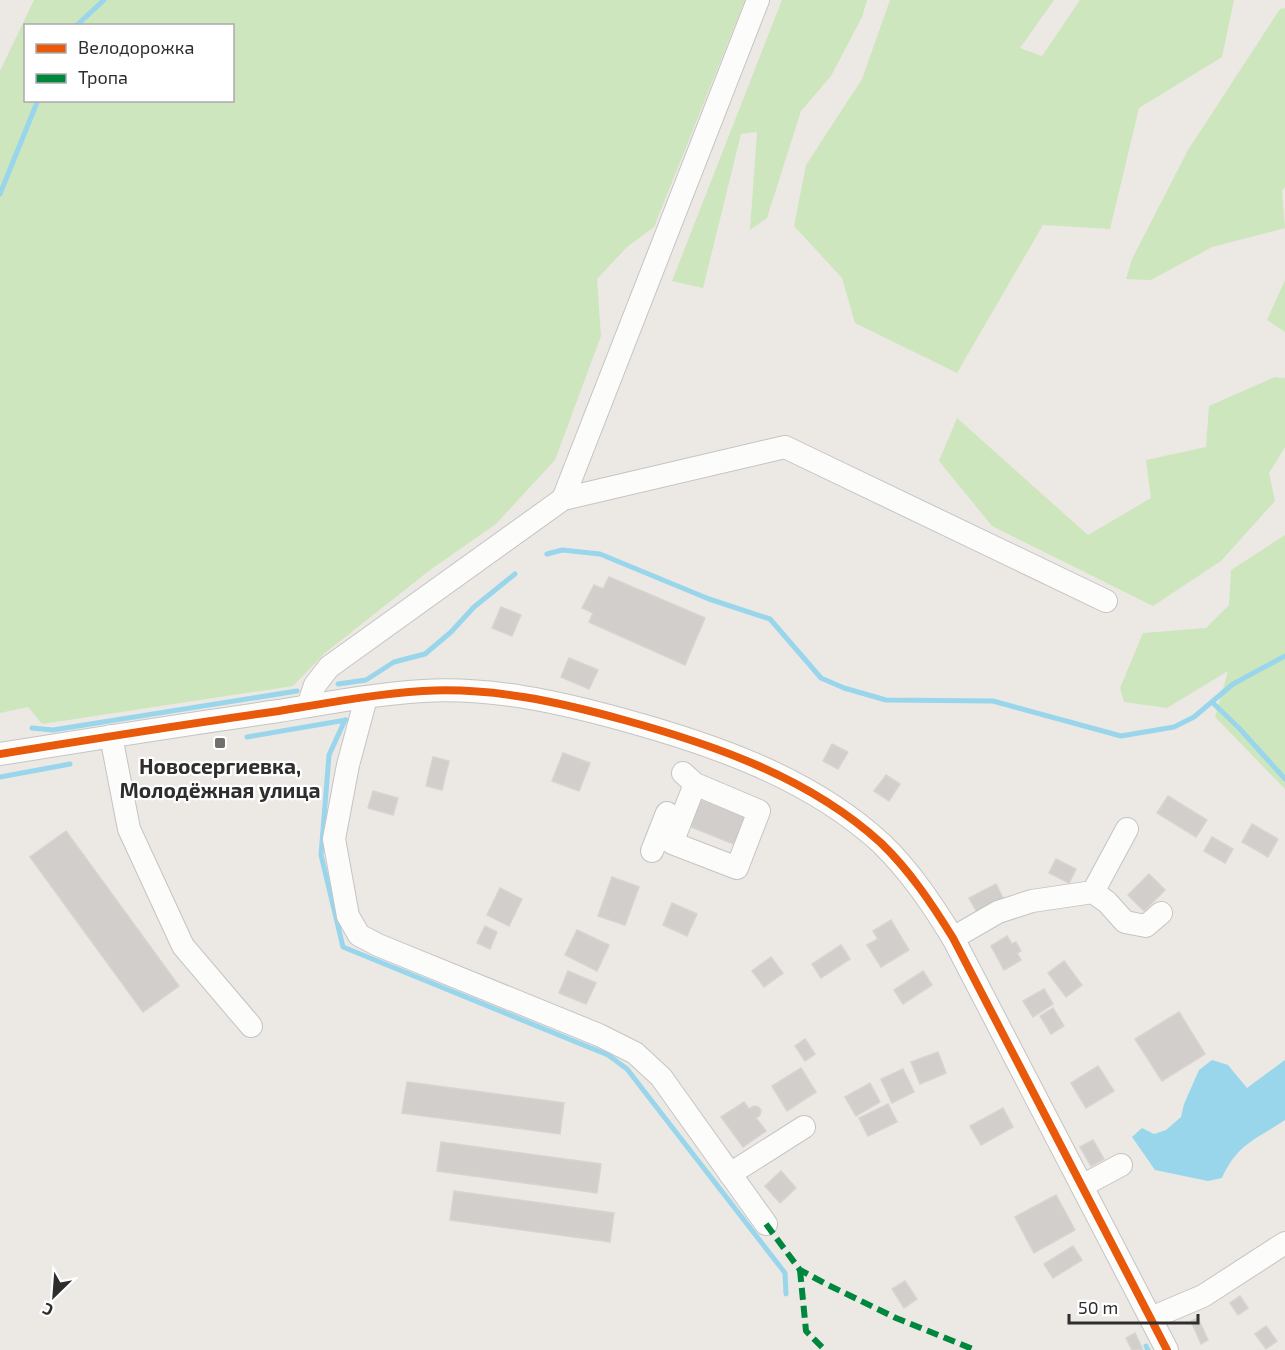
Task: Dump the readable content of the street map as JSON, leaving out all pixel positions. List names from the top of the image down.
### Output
{
  "places": {
    "transit": ["Новосергиевка, Молодёжная улица"]
  },
  "legend": ["Велодорожка", "Тропа"],
  "scale_bar": "50 m",
  "north": "bottom left"
}
